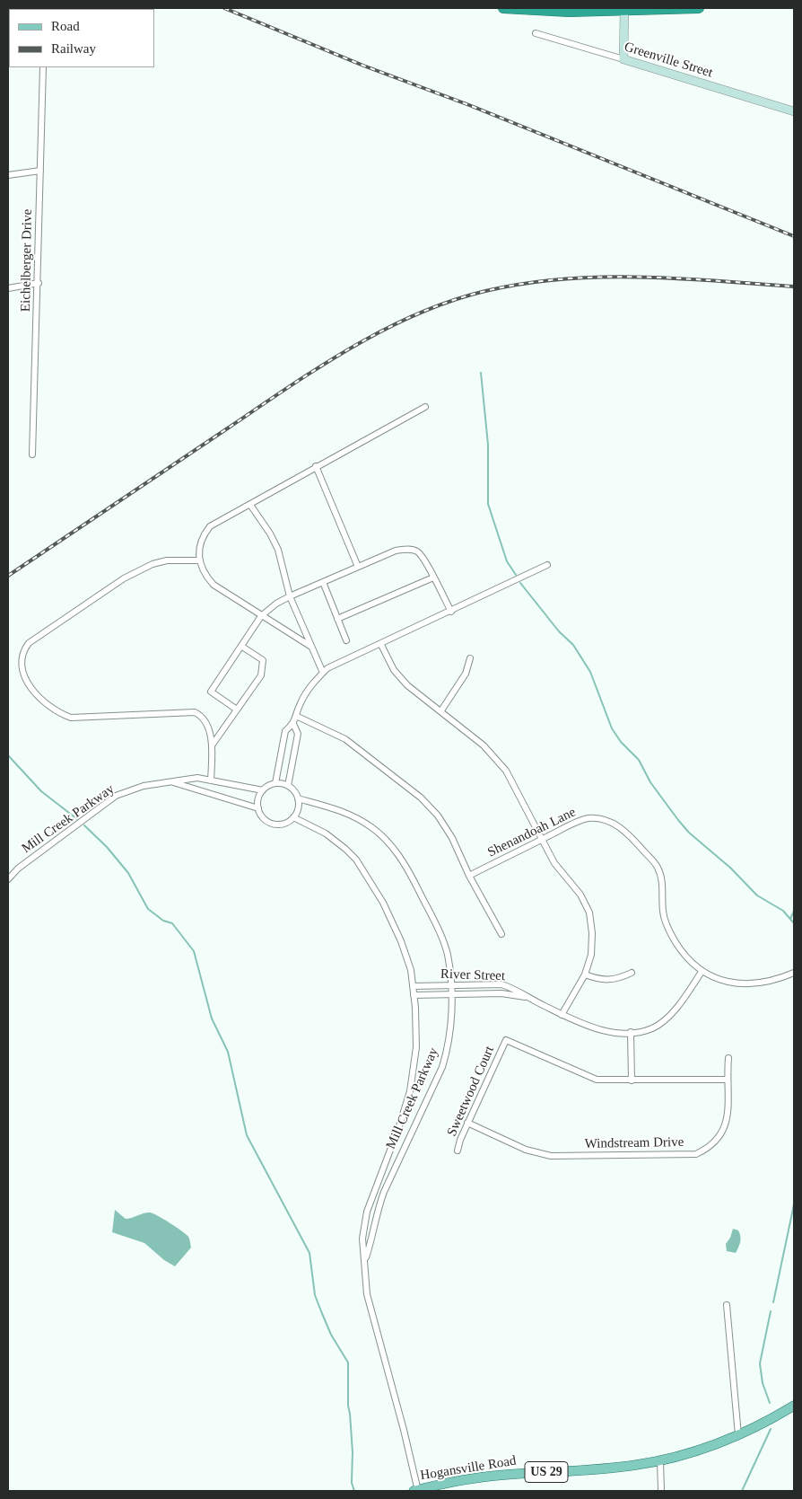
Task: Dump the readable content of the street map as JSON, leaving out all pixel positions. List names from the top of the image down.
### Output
{
  "streets": {
    "main road": ["Hogansville Road", "US 29"],
    "street": [
      "Greenville Street",
      "Eichelberger Drive",
      "Mill Creek Parkway",
      "Shenandoah Lane",
      "River Street",
      "Sweetwood Court",
      "Windstream Drive"
    ]
  },
  "crossings": [
    ["Mill Creek Parkway", "River Street"],
    ["Mill Creek Parkway", "Hogansville Road"],
    ["Shenandoah Lane", "River Street"],
    ["Sweetwood Court", "Windstream Drive"]
  ],
  "legend": ["Road", "Railway"]
}
